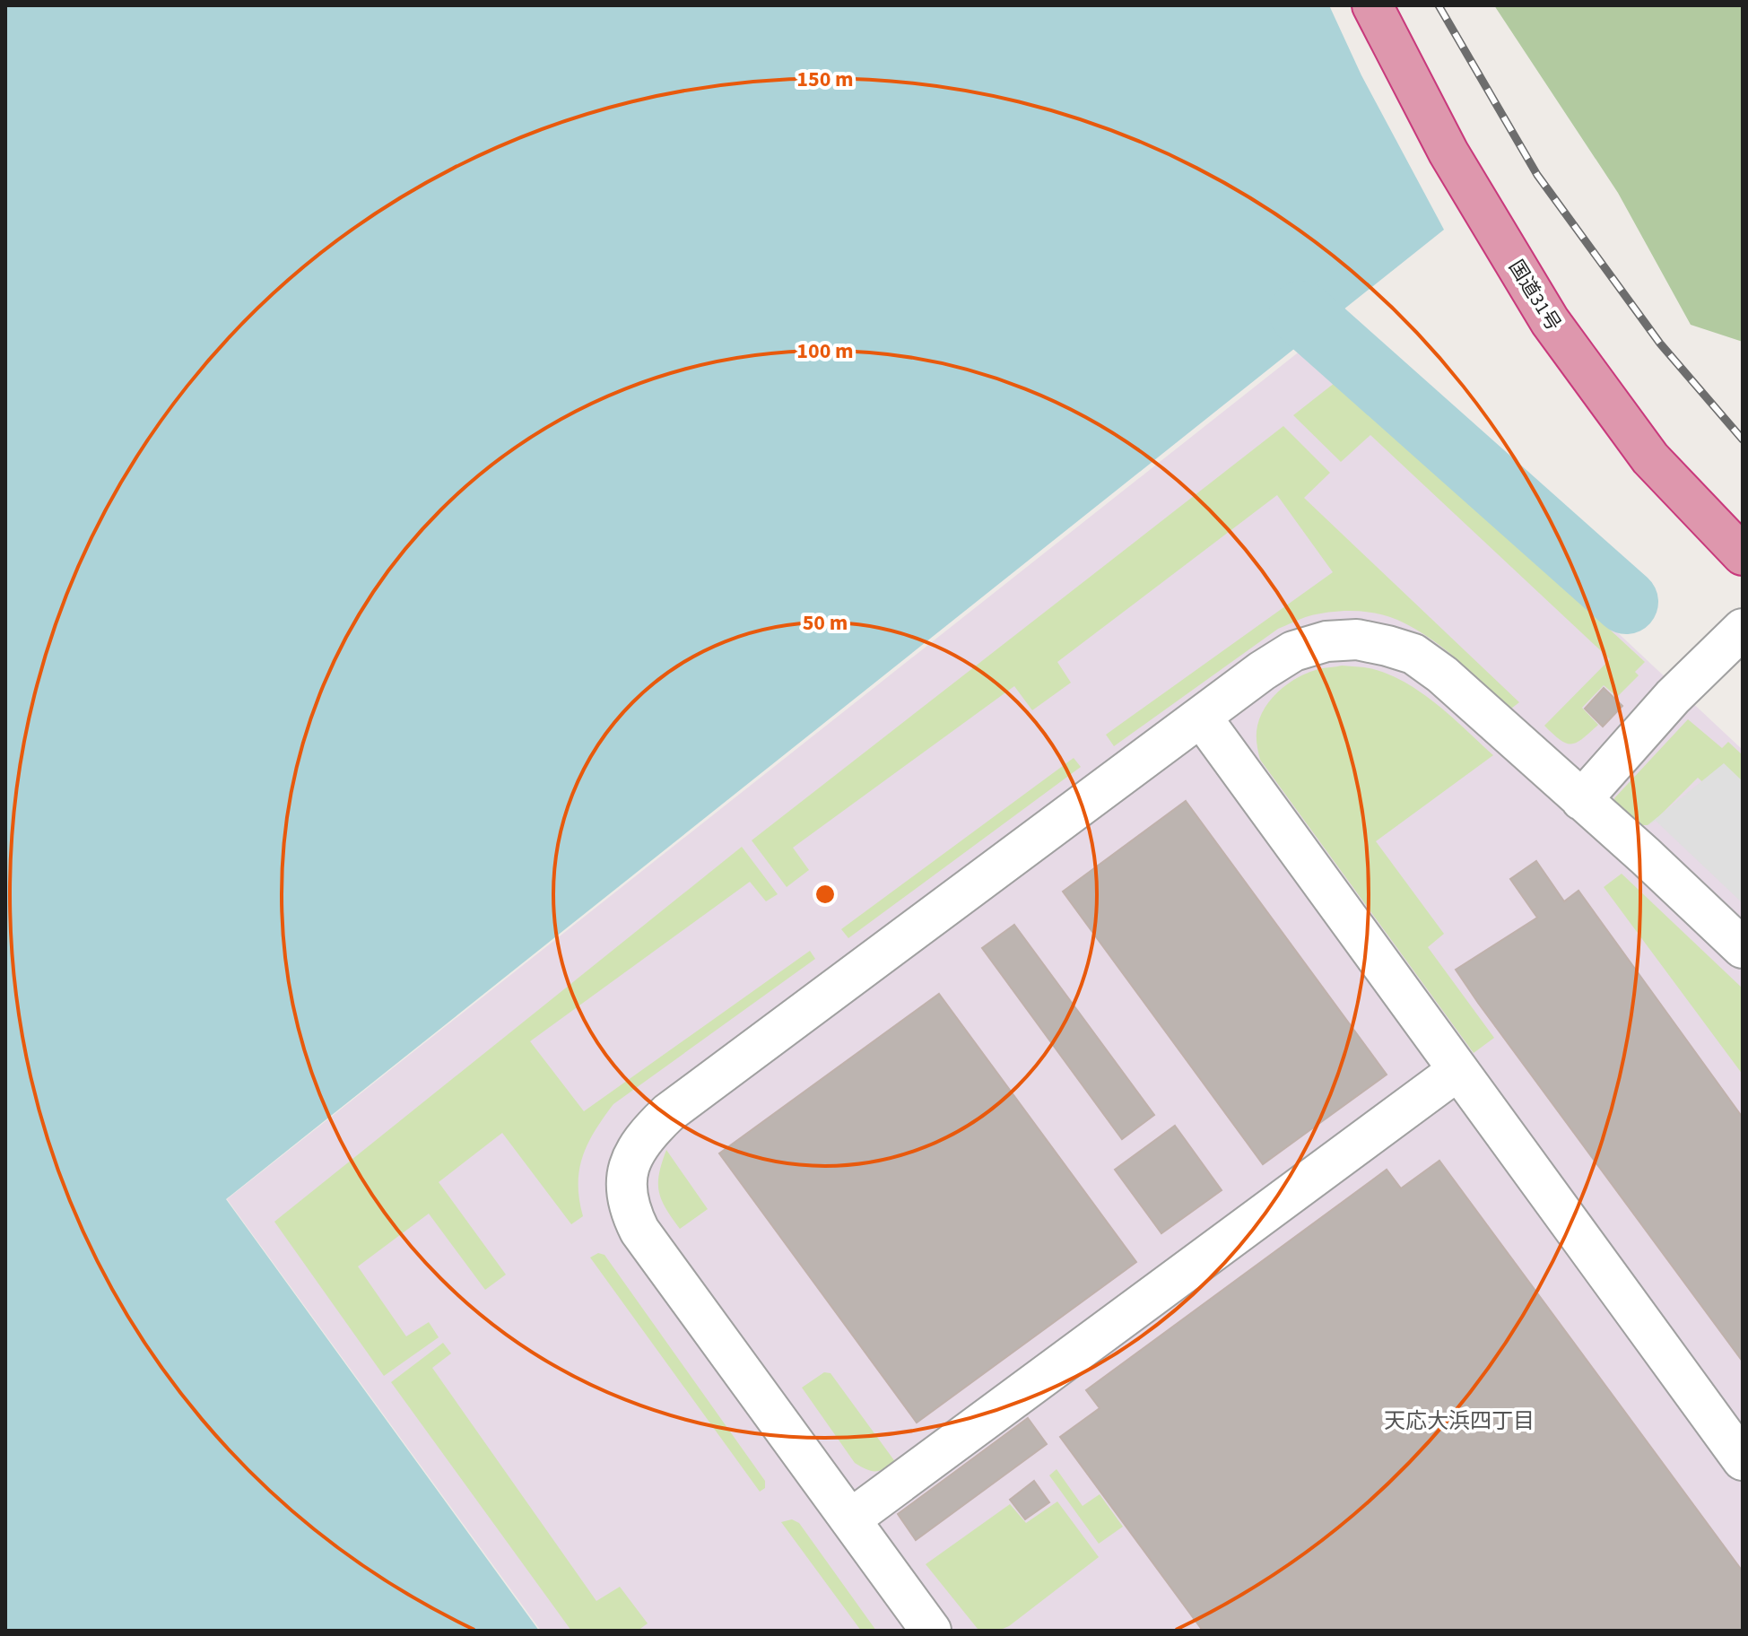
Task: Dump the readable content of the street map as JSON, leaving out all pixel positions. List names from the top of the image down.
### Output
{
  "streets": {
    "highway": ["国道31号"]
  },
  "districts": ["天応大浜四丁目"],
  "rings": ["150 m", "100 m", "50 m"]
}
